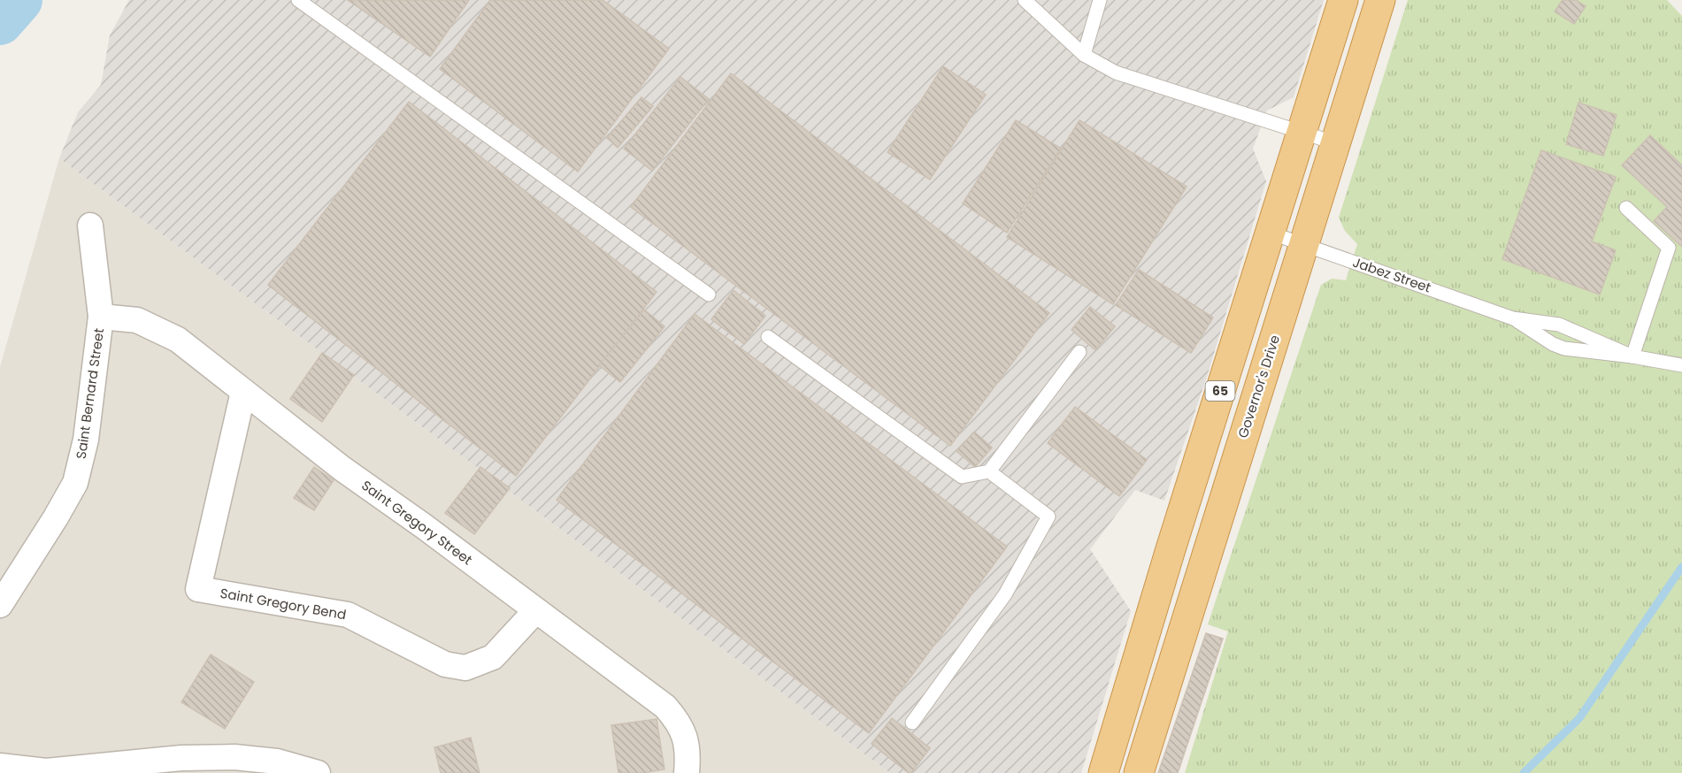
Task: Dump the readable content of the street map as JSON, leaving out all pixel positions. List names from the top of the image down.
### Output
{
  "streets": {
    "highway": ["Governor's Drive", "65"],
    "street": ["Saint Bernard Street", "Saint Gregory Street", "Saint Gregory Bend"],
    "lane": ["Jabez Street"]
  },
  "crossings": [
    ["Jabez Street", "Governor's Drive"],
    ["Jabez Street", "65"],
    ["Saint Bernard Street", "Saint Gregory Street"],
    ["Saint Gregory Street", "Saint Gregory Bend"]
  ]
}
